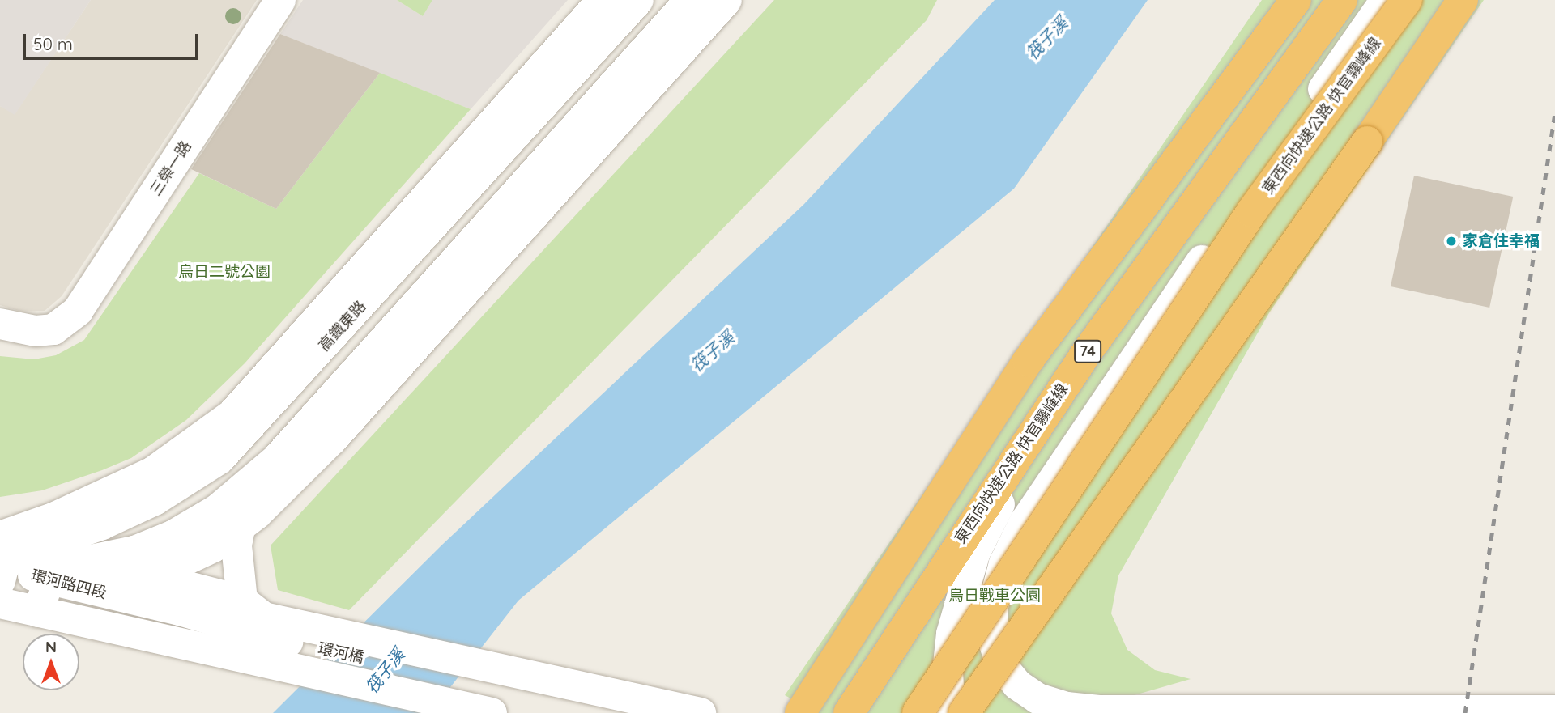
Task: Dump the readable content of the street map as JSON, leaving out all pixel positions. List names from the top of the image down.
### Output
{
  "streets": {
    "highway": ["東西向快速公路 快官霧峰線", "74"],
    "street": [
      "三榮一路",
      "高鐵東路",
      "環河路四段",
      "環河橋"
    ]
  },
  "crossings": [
    ["高鐵東路", "環河路四段"],
    ["環河路四段", "環河橋"]
  ],
  "water": ["筏子溪"],
  "parks": ["烏日二號公園", "烏日戰車公園"],
  "places": ["家倉住幸福"],
  "scale_bar": "50 m",
  "north": "top"
}
